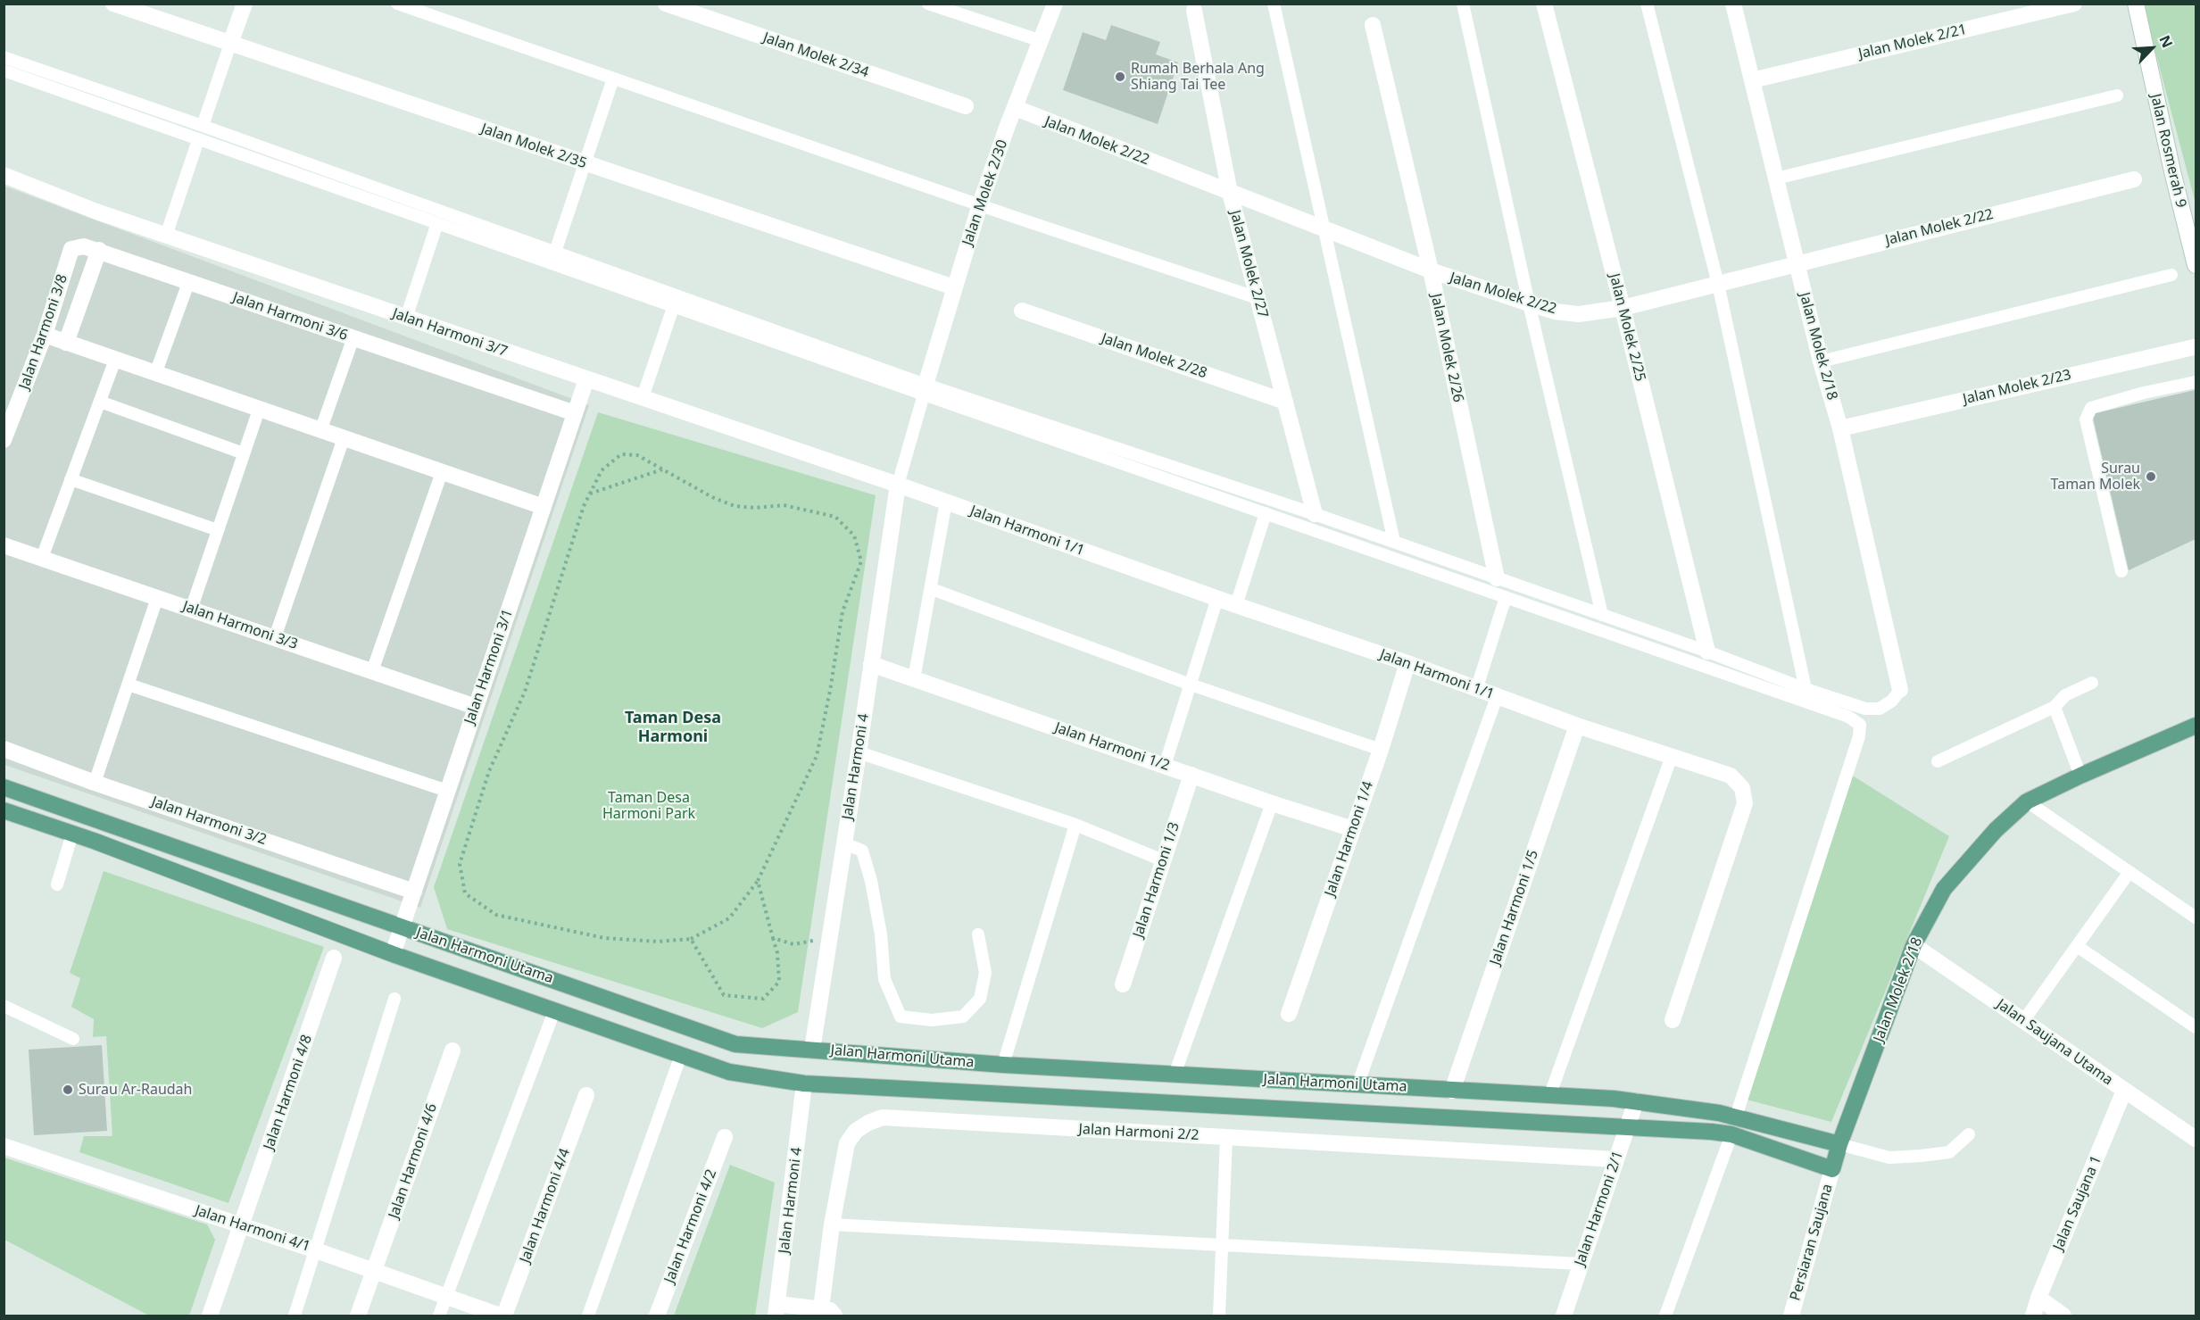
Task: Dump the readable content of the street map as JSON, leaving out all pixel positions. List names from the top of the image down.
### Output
{
  "streets": {
    "main road": ["Jalan Molek 2/18", "Jalan Harmoni Utama"],
    "street": [
      "Jalan Molek 2/21",
      "Jalan Molek 2/34",
      "Jalan Molek 2/22",
      "Jalan Molek 2/35",
      "Jalan Rosmerah 9",
      "Jalan Molek 2/30",
      "Jalan Molek 2/27",
      "Jalan Harmoni 3/6",
      "Jalan Molek 2/25",
      "Jalan Harmoni 3/8",
      "Jalan Harmoni 3/7",
      "Jalan Molek 2/26",
      "Jalan Molek 2/28",
      "Jalan Molek 2/23",
      "Jalan Harmoni 1/1",
      "Jalan Harmoni 3/3",
      "Jalan Harmoni 3/1",
      "Jalan Harmoni 1/2",
      "Jalan Harmoni 4",
      "Jalan Harmoni 3/2",
      "Jalan Harmoni 1/4",
      "Jalan Harmoni 1/3",
      "Jalan Harmoni 1/5",
      "Jalan Saujana Utama",
      "Jalan Harmoni 4/8",
      "Jalan Harmoni 2/2",
      "Jalan Harmoni 4/6",
      "Jalan Saujana 1",
      "Jalan Harmoni 4/4",
      "Jalan Harmoni 2/1",
      "Jalan Harmoni 4/2",
      "Jalan Harmoni 4/1",
      "Persiaran Saujana"
    ]
  },
  "crossings": [
    ["Jalan Molek 2/21", "Jalan Molek 2/18"],
    ["Jalan Molek 2/22", "Jalan Molek 2/30"],
    ["Jalan Molek 2/22", "Jalan Molek 2/27"],
    ["Jalan Molek 2/22", "Jalan Molek 2/25"],
    ["Jalan Molek 2/22", "Jalan Molek 2/18"],
    ["Jalan Molek 2/22", "Jalan Molek 2/26"],
    ["Jalan Molek 2/35", "Jalan Molek 2/30"],
    ["Jalan Molek 2/27", "Jalan Molek 2/28"],
    ["Jalan Harmoni 3/6", "Jalan Harmoni 3/8"],
    ["Jalan Harmoni 3/6", "Jalan Harmoni 3/1"],
    ["Jalan Harmoni 3/7", "Jalan Harmoni 1/1"],
    ["Jalan Harmoni 3/7", "Jalan Harmoni 3/1"],
    ["Jalan Harmoni 3/7", "Jalan Harmoni 4"],
    ["Jalan Molek 2/18", "Jalan Molek 2/23"],
    ["Jalan Molek 2/18", "Jalan Harmoni Utama"],
    ["Jalan Molek 2/18", "Jalan Saujana Utama"],
    ["Jalan Molek 2/18", "Persiaran Saujana"],
    ["Jalan Harmoni 1/1", "Jalan Harmoni 4"],
    ["Jalan Harmoni 1/1", "Jalan Harmoni 1/4"],
    ["Jalan Harmoni 1/1", "Jalan Harmoni 1/5"],
    ["Jalan Harmoni 3/3", "Jalan Harmoni 3/1"],
    ["Jalan Harmoni 3/1", "Jalan Harmoni 3/2"],
    ["Jalan Harmoni 3/1", "Jalan Harmoni Utama"],
    ["Jalan Harmoni 1/2", "Jalan Harmoni 4"],
    ["Jalan Harmoni 1/2", "Jalan Harmoni 1/4"],
    ["Jalan Harmoni 1/2", "Jalan Harmoni 1/3"],
    ["Jalan Harmoni 4", "Jalan Harmoni Utama"],
    ["Jalan Harmoni 1/5", "Jalan Harmoni Utama"],
    ["Jalan Harmoni Utama", "Jalan Harmoni 2/1"],
    ["Jalan Harmoni Utama", "Persiaran Saujana"],
    ["Jalan Saujana Utama", "Jalan Saujana 1"],
    ["Jalan Harmoni 4/8", "Jalan Harmoni 4/1"],
    ["Jalan Harmoni 2/2", "Jalan Harmoni 2/1"],
    ["Jalan Harmoni 4/6", "Jalan Harmoni 4/1"]
  ],
  "districts": ["Taman Desa Harmoni"],
  "parks": ["Taman Desa Harmoni Park"],
  "places": ["Rumah Berhala Ang Shiang Tai Tee", "Surau Taman Molek", "Surau Ar-Raudah"],
  "north": "top right"
}
